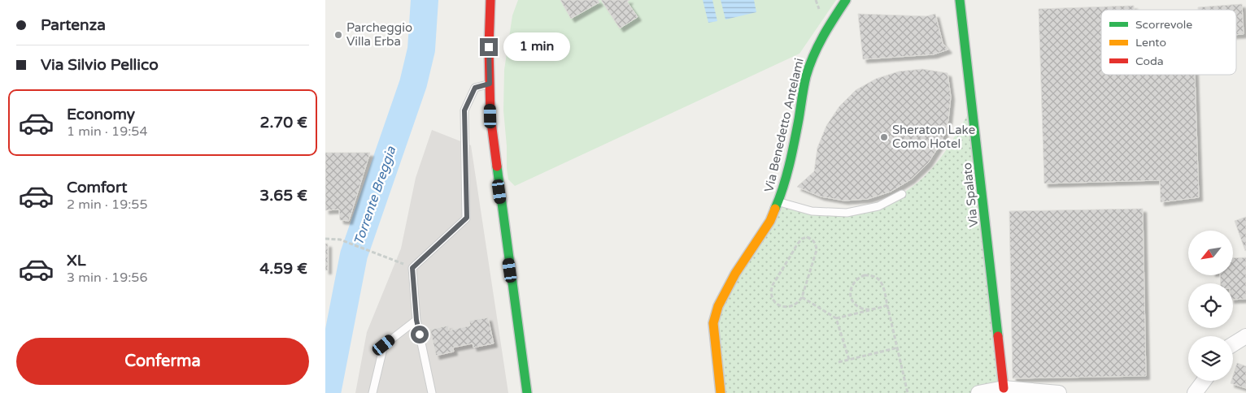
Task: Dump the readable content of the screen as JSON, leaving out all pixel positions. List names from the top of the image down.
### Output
{
  "streets": {
    "street": ["Via Benedetto Antelami", "Via Spalato"]
  },
  "water": ["Torrente Breggia"],
  "places": ["Parcheggio Villa Erba", "Sheraton Lake Como Hotel"],
  "legend": ["Scorrevole", "Lento", "Coda"],
  "north": "bottom left",
  "page": {
    "banner": ["Partenza", "Via Silvio Pellico"],
    "bubble": "1 min",
    "list": [
      {
        "name": "Economy",
        "note": "1 min · 19:54",
        "value": "2.70 €"
      },
      {
        "name": "Comfort",
        "note": "2 min · 19:55",
        "value": "3.65 €"
      },
      {
        "name": "XL",
        "note": "3 min · 19:56",
        "value": "4.59 €"
      }
    ],
    "buttons": "Conferma"
  }
}
